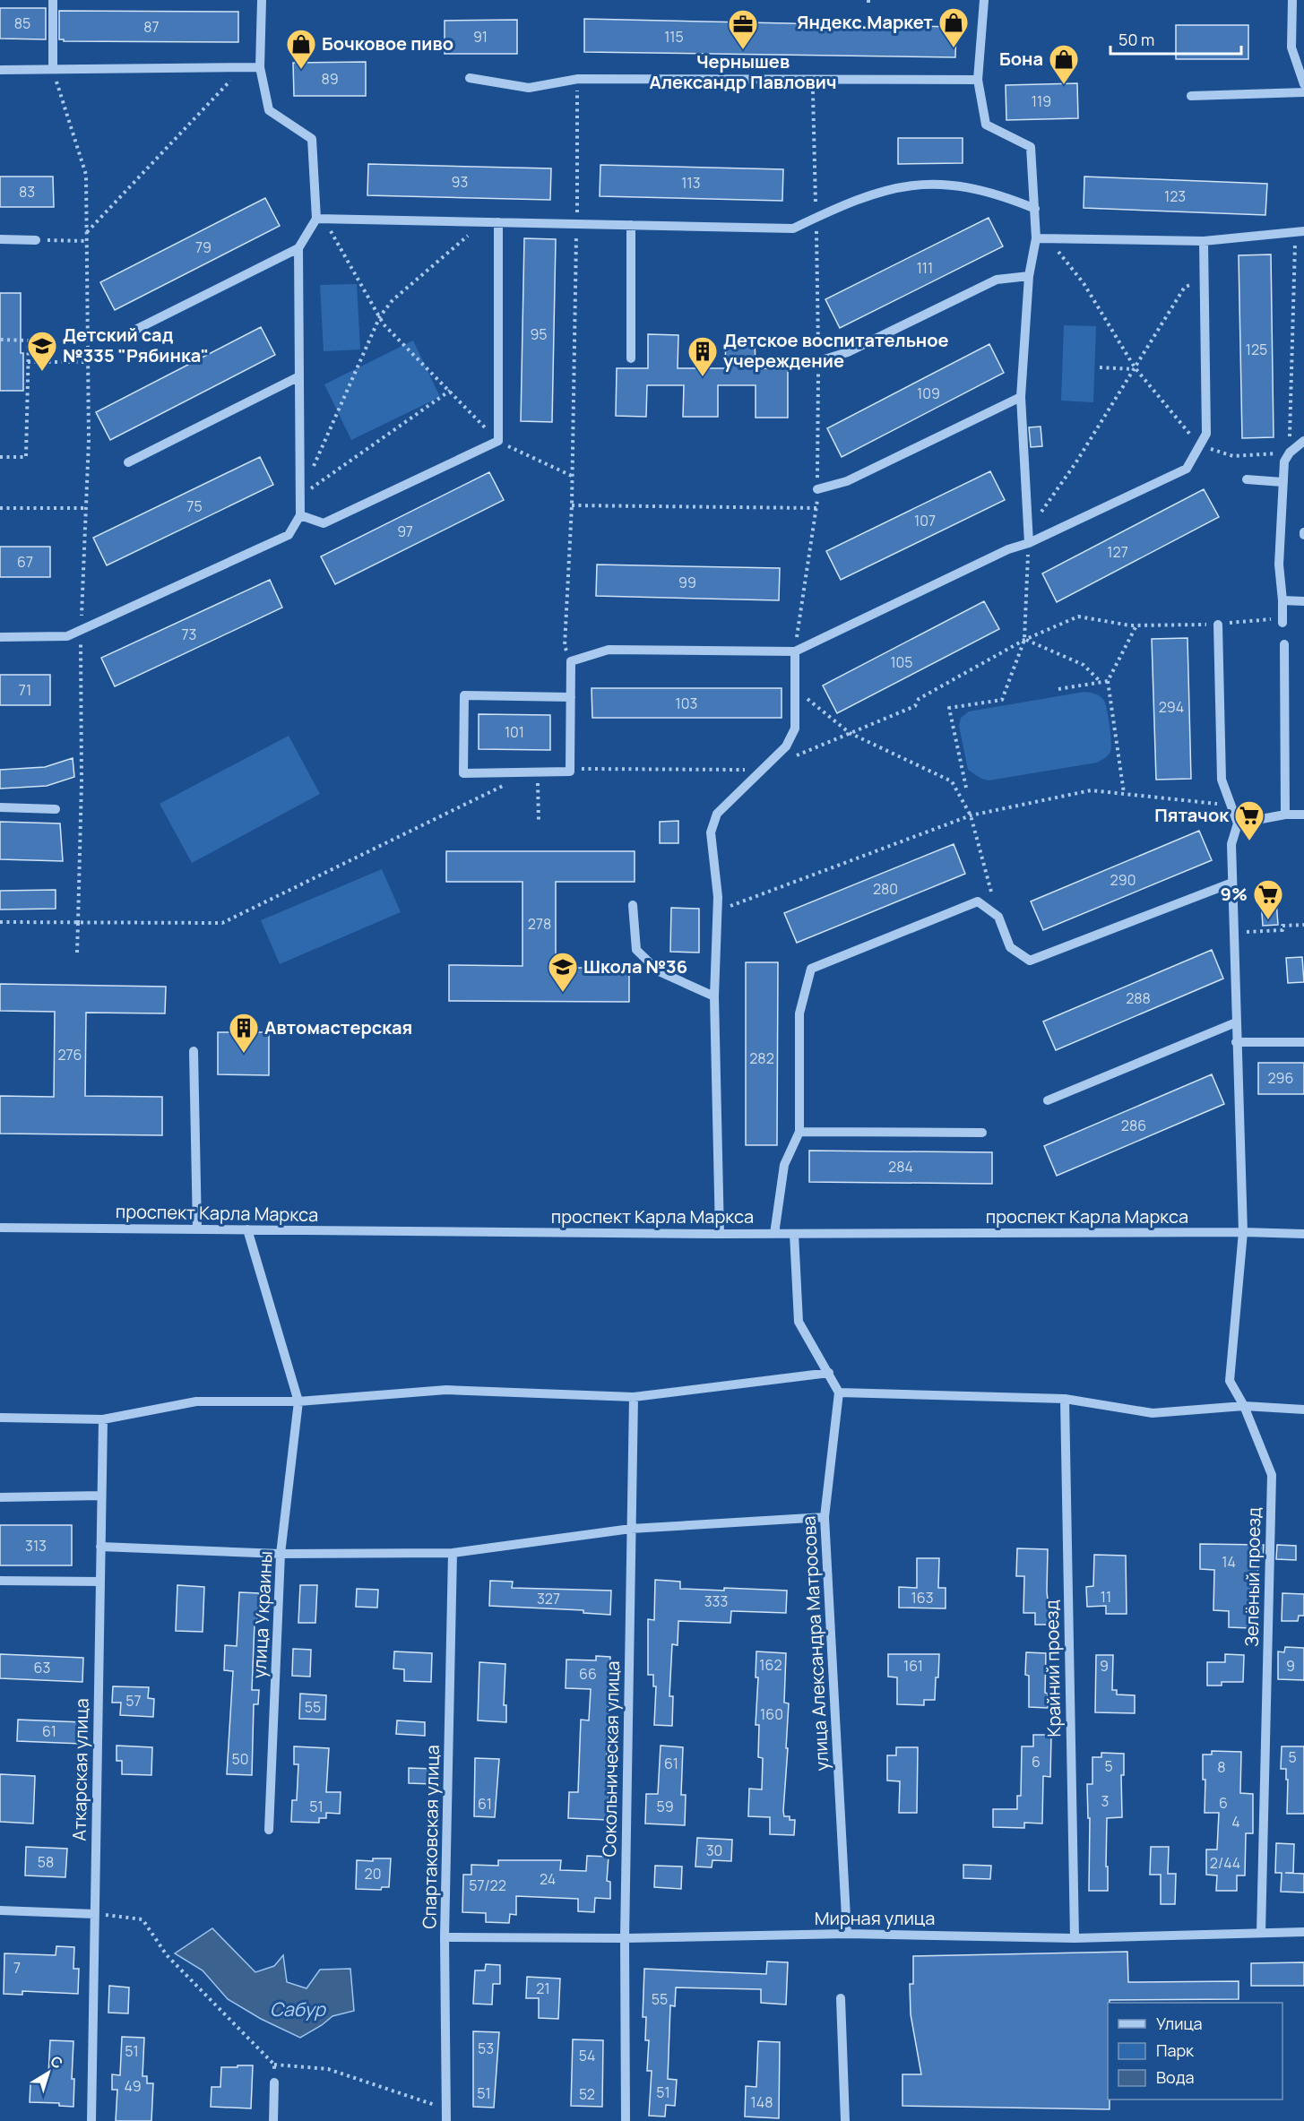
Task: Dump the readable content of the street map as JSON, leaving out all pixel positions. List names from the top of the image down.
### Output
{
  "streets": {
    "street": [
      "проспект Карла Маркса",
      "Зелёный проезд",
      "улица Украины",
      "улица Александра Матросова",
      "Крайний проезд",
      "Сокольническая улица",
      "Аткарская улица",
      "Спартаковская улица",
      "Мирная улица"
    ]
  },
  "crossings": [
    ["проспект Карла Маркса", "Зелёный проезд"],
    ["Зелёный проезд", "Мирная улица"],
    ["улица Александра Матросова", "Мирная улица"],
    ["Крайний проезд", "Мирная улица"],
    ["Сокольническая улица", "Мирная улица"],
    ["Спартаковская улица", "Мирная улица"]
  ],
  "water": ["Сабур"],
  "places": {
    "shop": ["Яндекс.Маркет", "Бочковое пиво", "Бона"],
    "office": ["Чернышев Александр Павлович"],
    "school or university": ["Детский сад №335 \"Рябинка\"", "Школа №36"],
    "building": ["Детское воспитательное учереждение", "Автомастерская"],
    "supermarket": ["Пятачок", "9%"]
  },
  "house_numbers": [
    "85",
    "87",
    "91",
    "115",
    "89",
    "119",
    "93",
    "113",
    "83",
    "123",
    "79",
    "111",
    "95",
    "125",
    "109",
    "75",
    "107",
    "97",
    "127",
    "67",
    "99",
    "73",
    "105",
    "71",
    "103",
    "294",
    "101",
    "290",
    "280",
    "278",
    "288",
    "276",
    "282",
    "296",
    "286",
    "284",
    "313",
    "14",
    "11",
    "163",
    "327",
    "333",
    "162",
    "161",
    "9",
    "9",
    "63",
    "66",
    "57",
    "55",
    "160",
    "61",
    "5",
    "50",
    "6",
    "61",
    "5",
    "8",
    "3",
    "6",
    "61",
    "51",
    "59",
    "4",
    "30",
    "58",
    "2/44",
    "20",
    "24",
    "57/22",
    "7",
    "21",
    "55",
    "53",
    "51",
    "54",
    "49",
    "51",
    "51",
    "52",
    "148"
  ],
  "legend": ["Улица", "Парк", "Вода"],
  "scale_bar": "50 m",
  "north": "top right"
}
